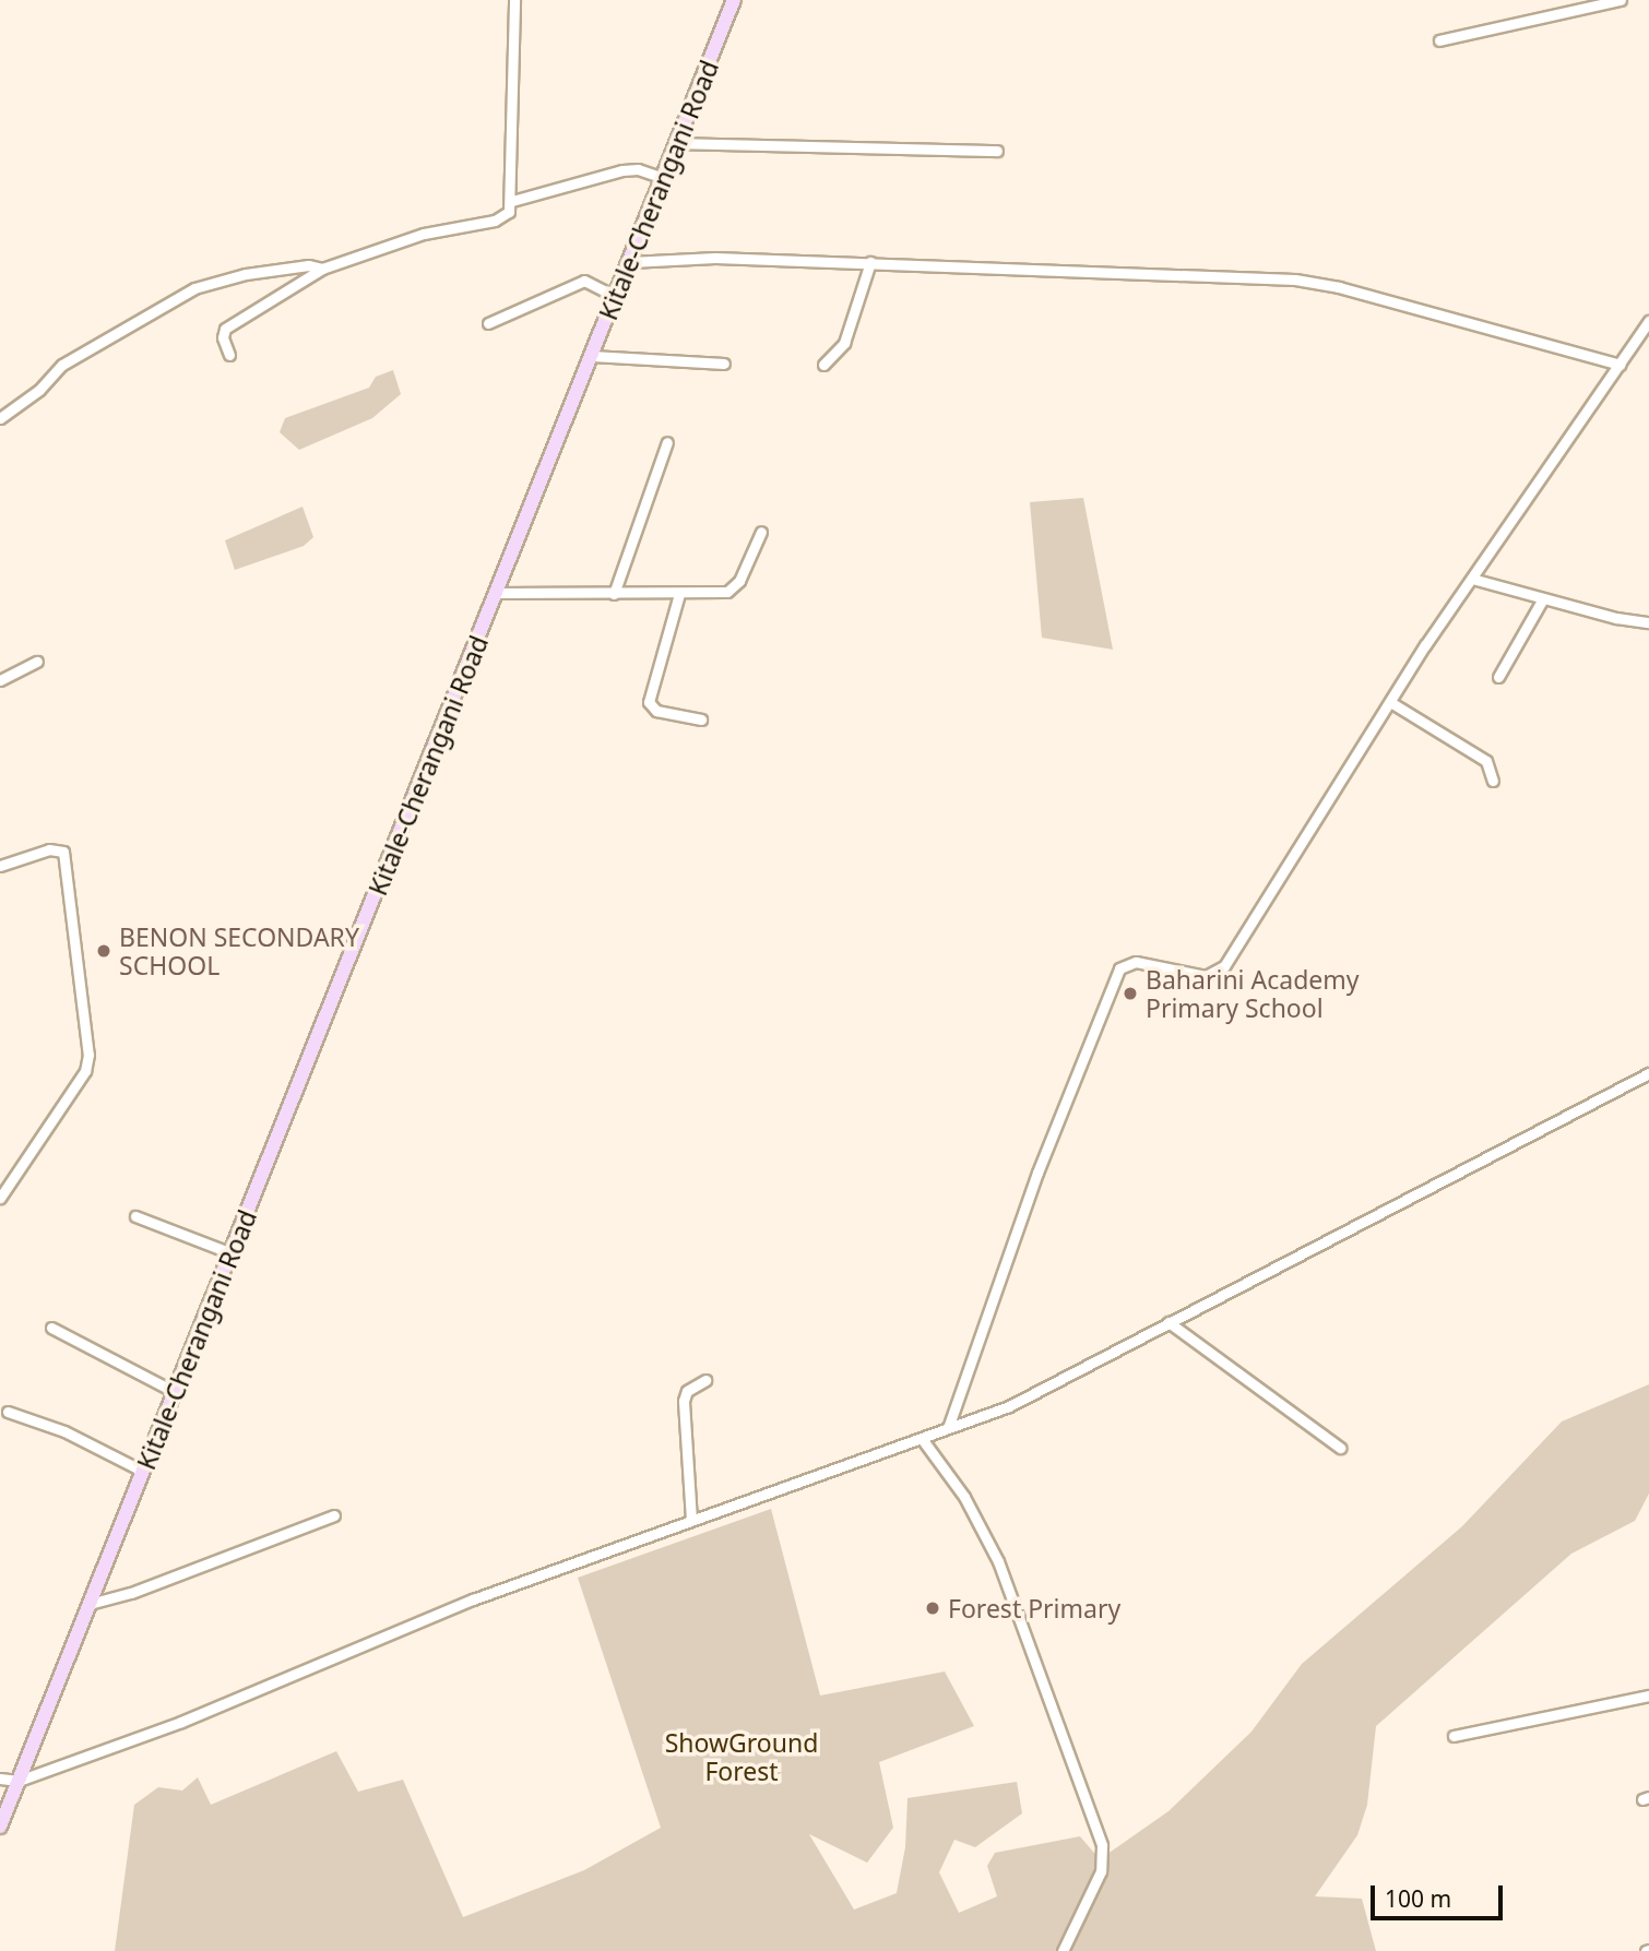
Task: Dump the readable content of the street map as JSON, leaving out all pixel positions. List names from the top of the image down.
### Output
{
  "streets": {
    "main road": ["Kitale-Cherangani Road"]
  },
  "parks": ["ShowGround Forest"],
  "places": ["BENON SECONDARY SCHOOL", "Baharini Academy Primary School", "Forest Primary"],
  "scale_bar": "100 m"
}
